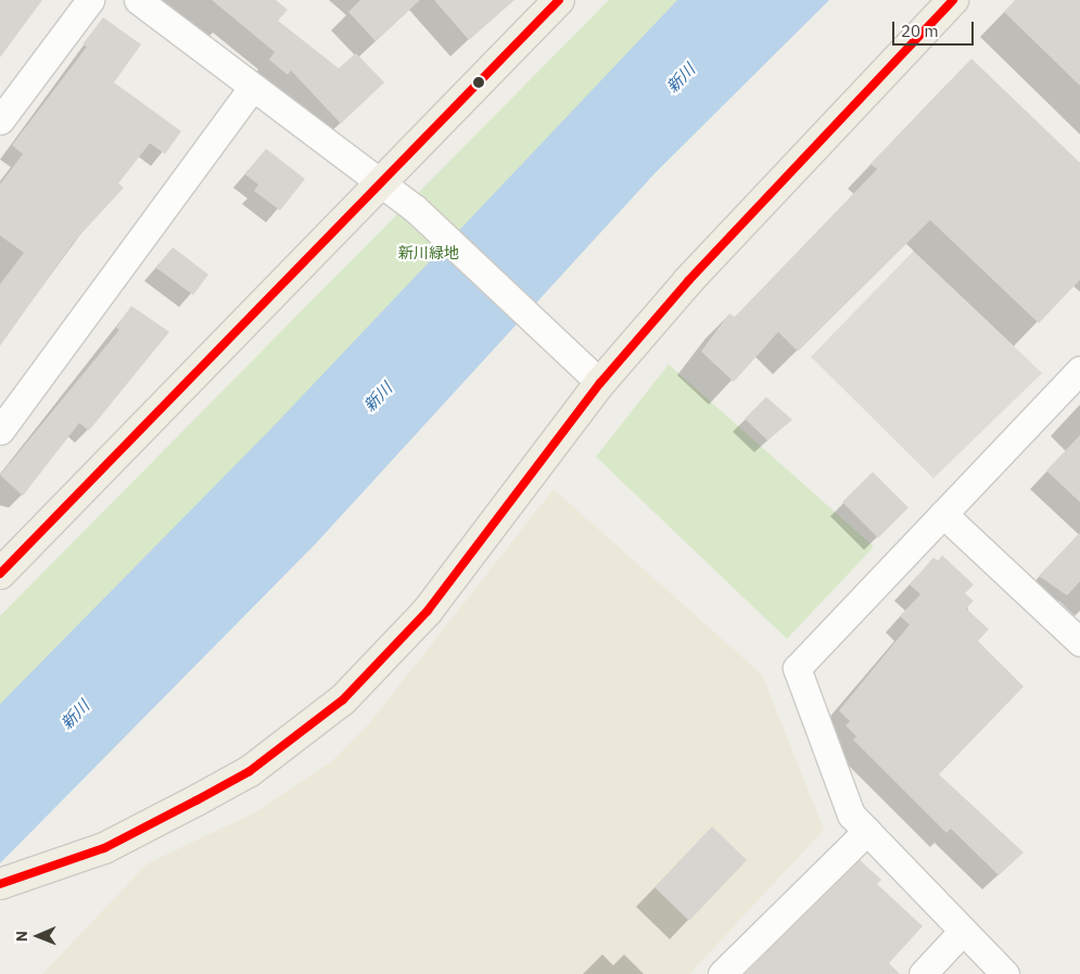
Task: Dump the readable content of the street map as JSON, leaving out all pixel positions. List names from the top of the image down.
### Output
{
  "water": ["新川"],
  "parks": ["新川緑地"],
  "scale_bar": "20 m",
  "north": "left"
}
